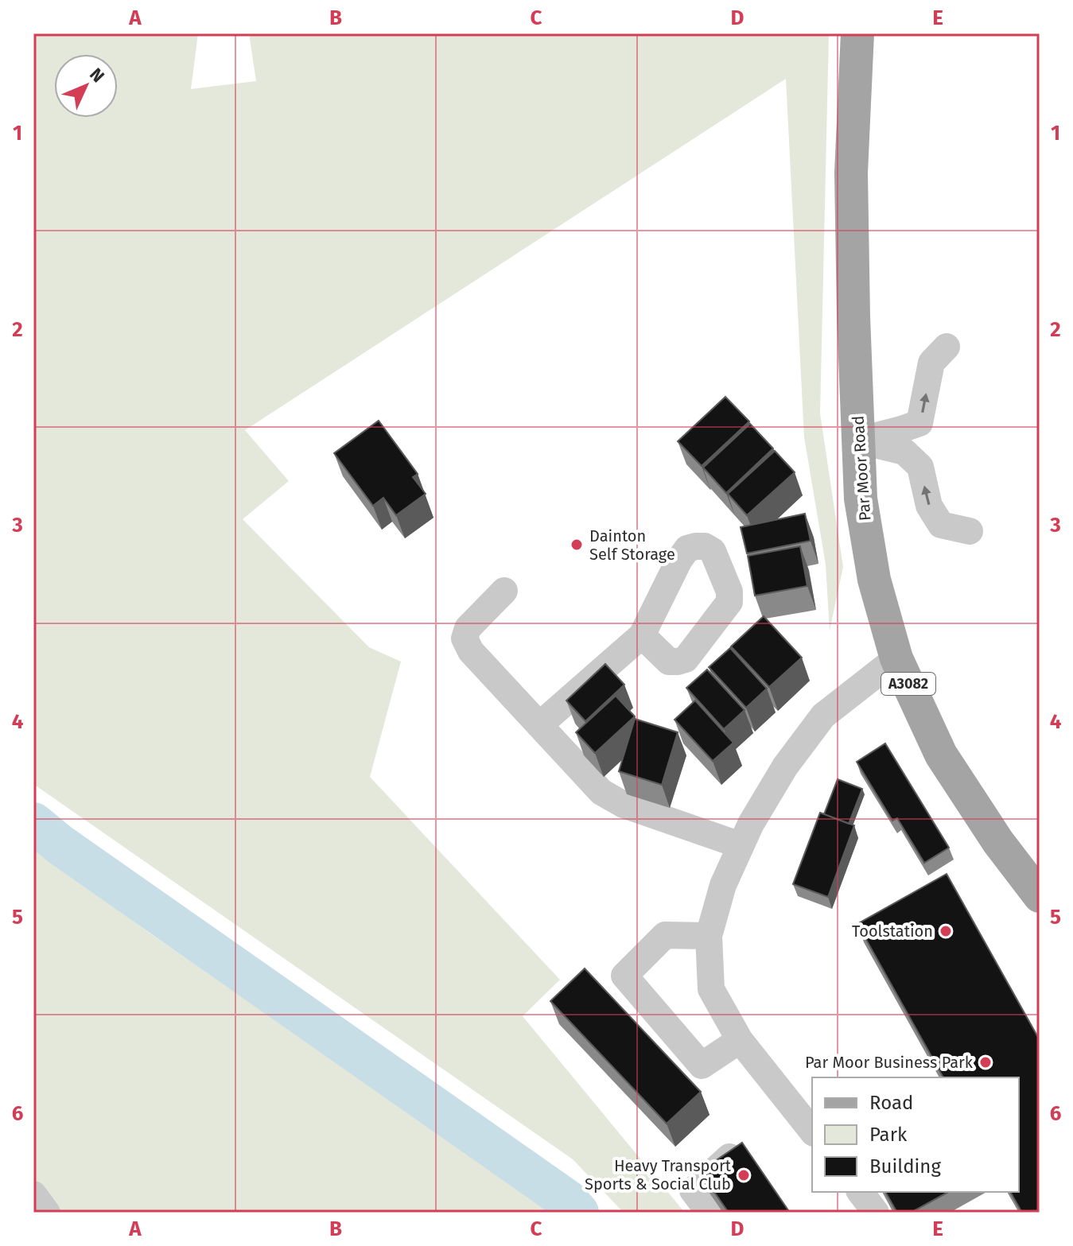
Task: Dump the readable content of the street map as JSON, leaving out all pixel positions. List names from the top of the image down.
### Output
{
  "streets": {
    "main road": ["Par Moor Road", "A3082"]
  },
  "places": [
    "Dainton Self Storage",
    "Toolstation",
    "Par Moor Business Park",
    "Heavy Transport Sports & Social Club"
  ],
  "legend": ["Road", "Park", "Building"],
  "north": "top right",
  "grid": {
    "columns": [
      "A",
      "B",
      "C",
      "D",
      "E"
    ],
    "rows": [
      "1",
      "2",
      "3",
      "4",
      "5",
      "6"
    ]
  }
}
